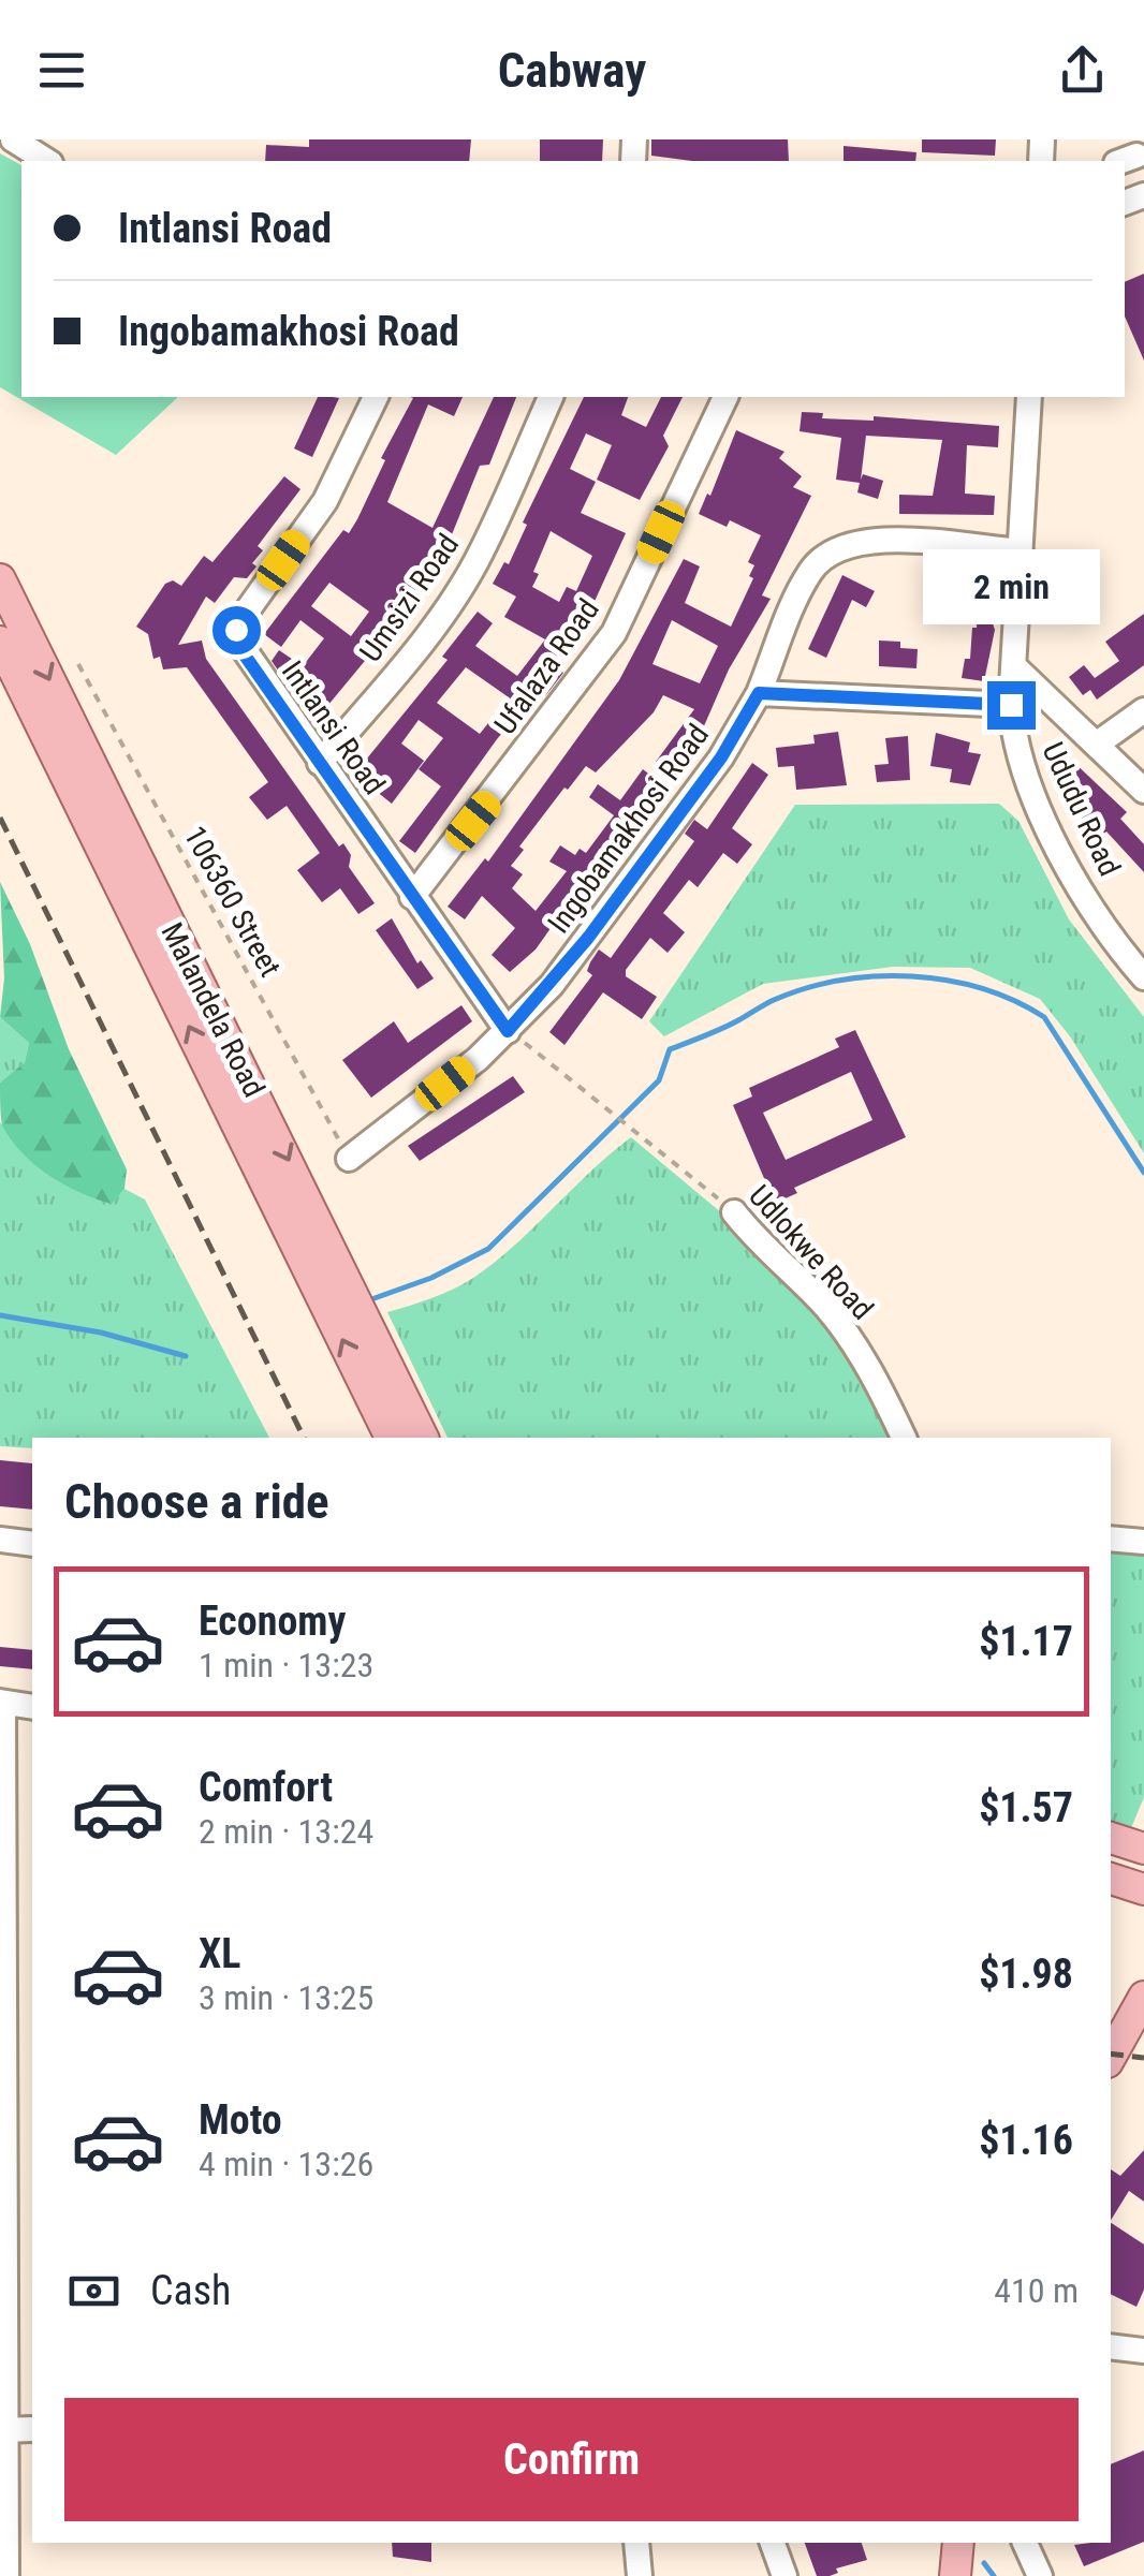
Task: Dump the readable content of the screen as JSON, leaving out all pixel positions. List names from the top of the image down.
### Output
{
  "streets": {
    "main road": ["Malandela Road"],
    "street": [
      "Umsizi Road",
      "Ufalaza Road",
      "Intlansi Road",
      "Ududu Road",
      "Ingobamakhosi Road",
      "Udlokwe Road"
    ],
    "path": ["106360 Street"]
  },
  "crossings": [
    ["Umsizi Road", "Intlansi Road"],
    ["Ufalaza Road", "Intlansi Road"],
    ["Intlansi Road", "Ingobamakhosi Road"],
    ["Intlansi Road", "Udlokwe Road"],
    ["Ududu Road", "Ingobamakhosi Road"],
    ["Ingobamakhosi Road", "106360 Street"],
    ["Ingobamakhosi Road", "Udlokwe Road"]
  ],
  "page": {
    "header": "Cabway",
    "banner": ["Intlansi Road", "Ingobamakhosi Road"],
    "bubble": "2 min",
    "heading": "Choose a ride",
    "list": [
      {
        "name": "Economy",
        "note": "1 min · 13:23",
        "value": "$1.17"
      },
      {
        "name": "Comfort",
        "note": "2 min · 13:24",
        "value": "$1.57"
      },
      {
        "name": "XL",
        "note": "3 min · 13:25",
        "value": "$1.98"
      },
      {
        "name": "Moto",
        "note": "4 min · 13:26",
        "value": "$1.16"
      }
    ],
    "pay": ["Cash", "410 m"],
    "buttons": "Confirm"
  }
}
